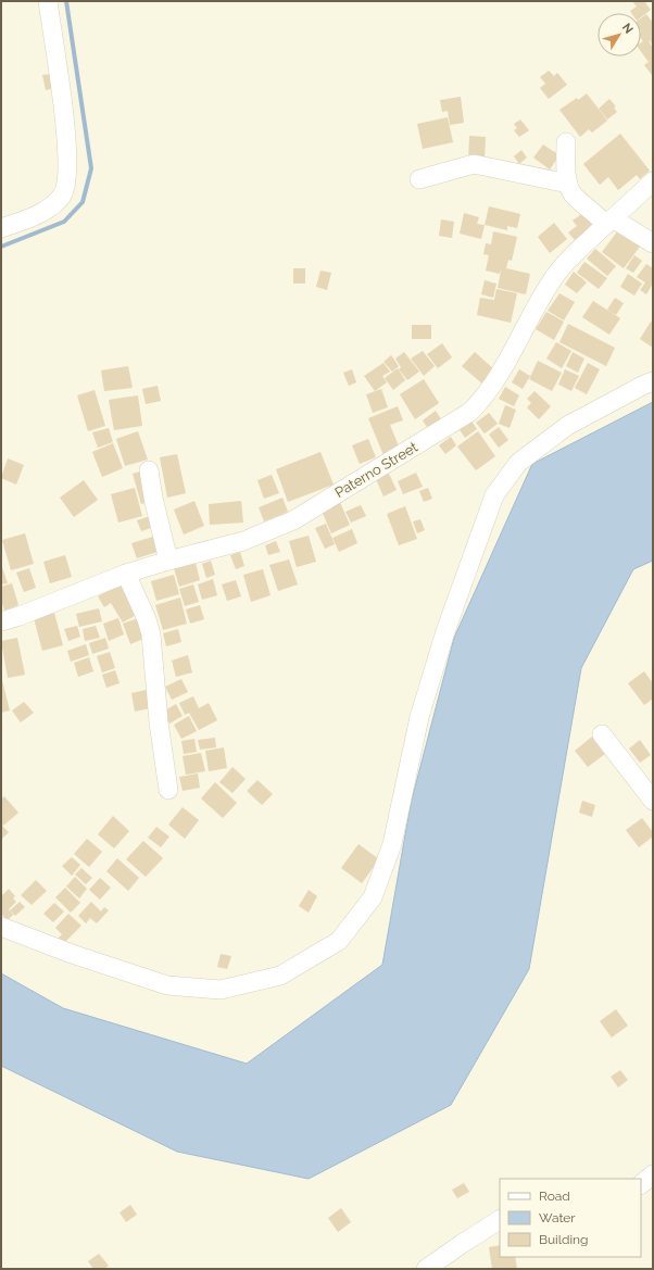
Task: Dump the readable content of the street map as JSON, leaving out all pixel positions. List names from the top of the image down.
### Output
{
  "streets": {
    "street": ["Paterno Street"]
  },
  "legend": ["Road", "Water", "Building"],
  "north": "top right"
}
